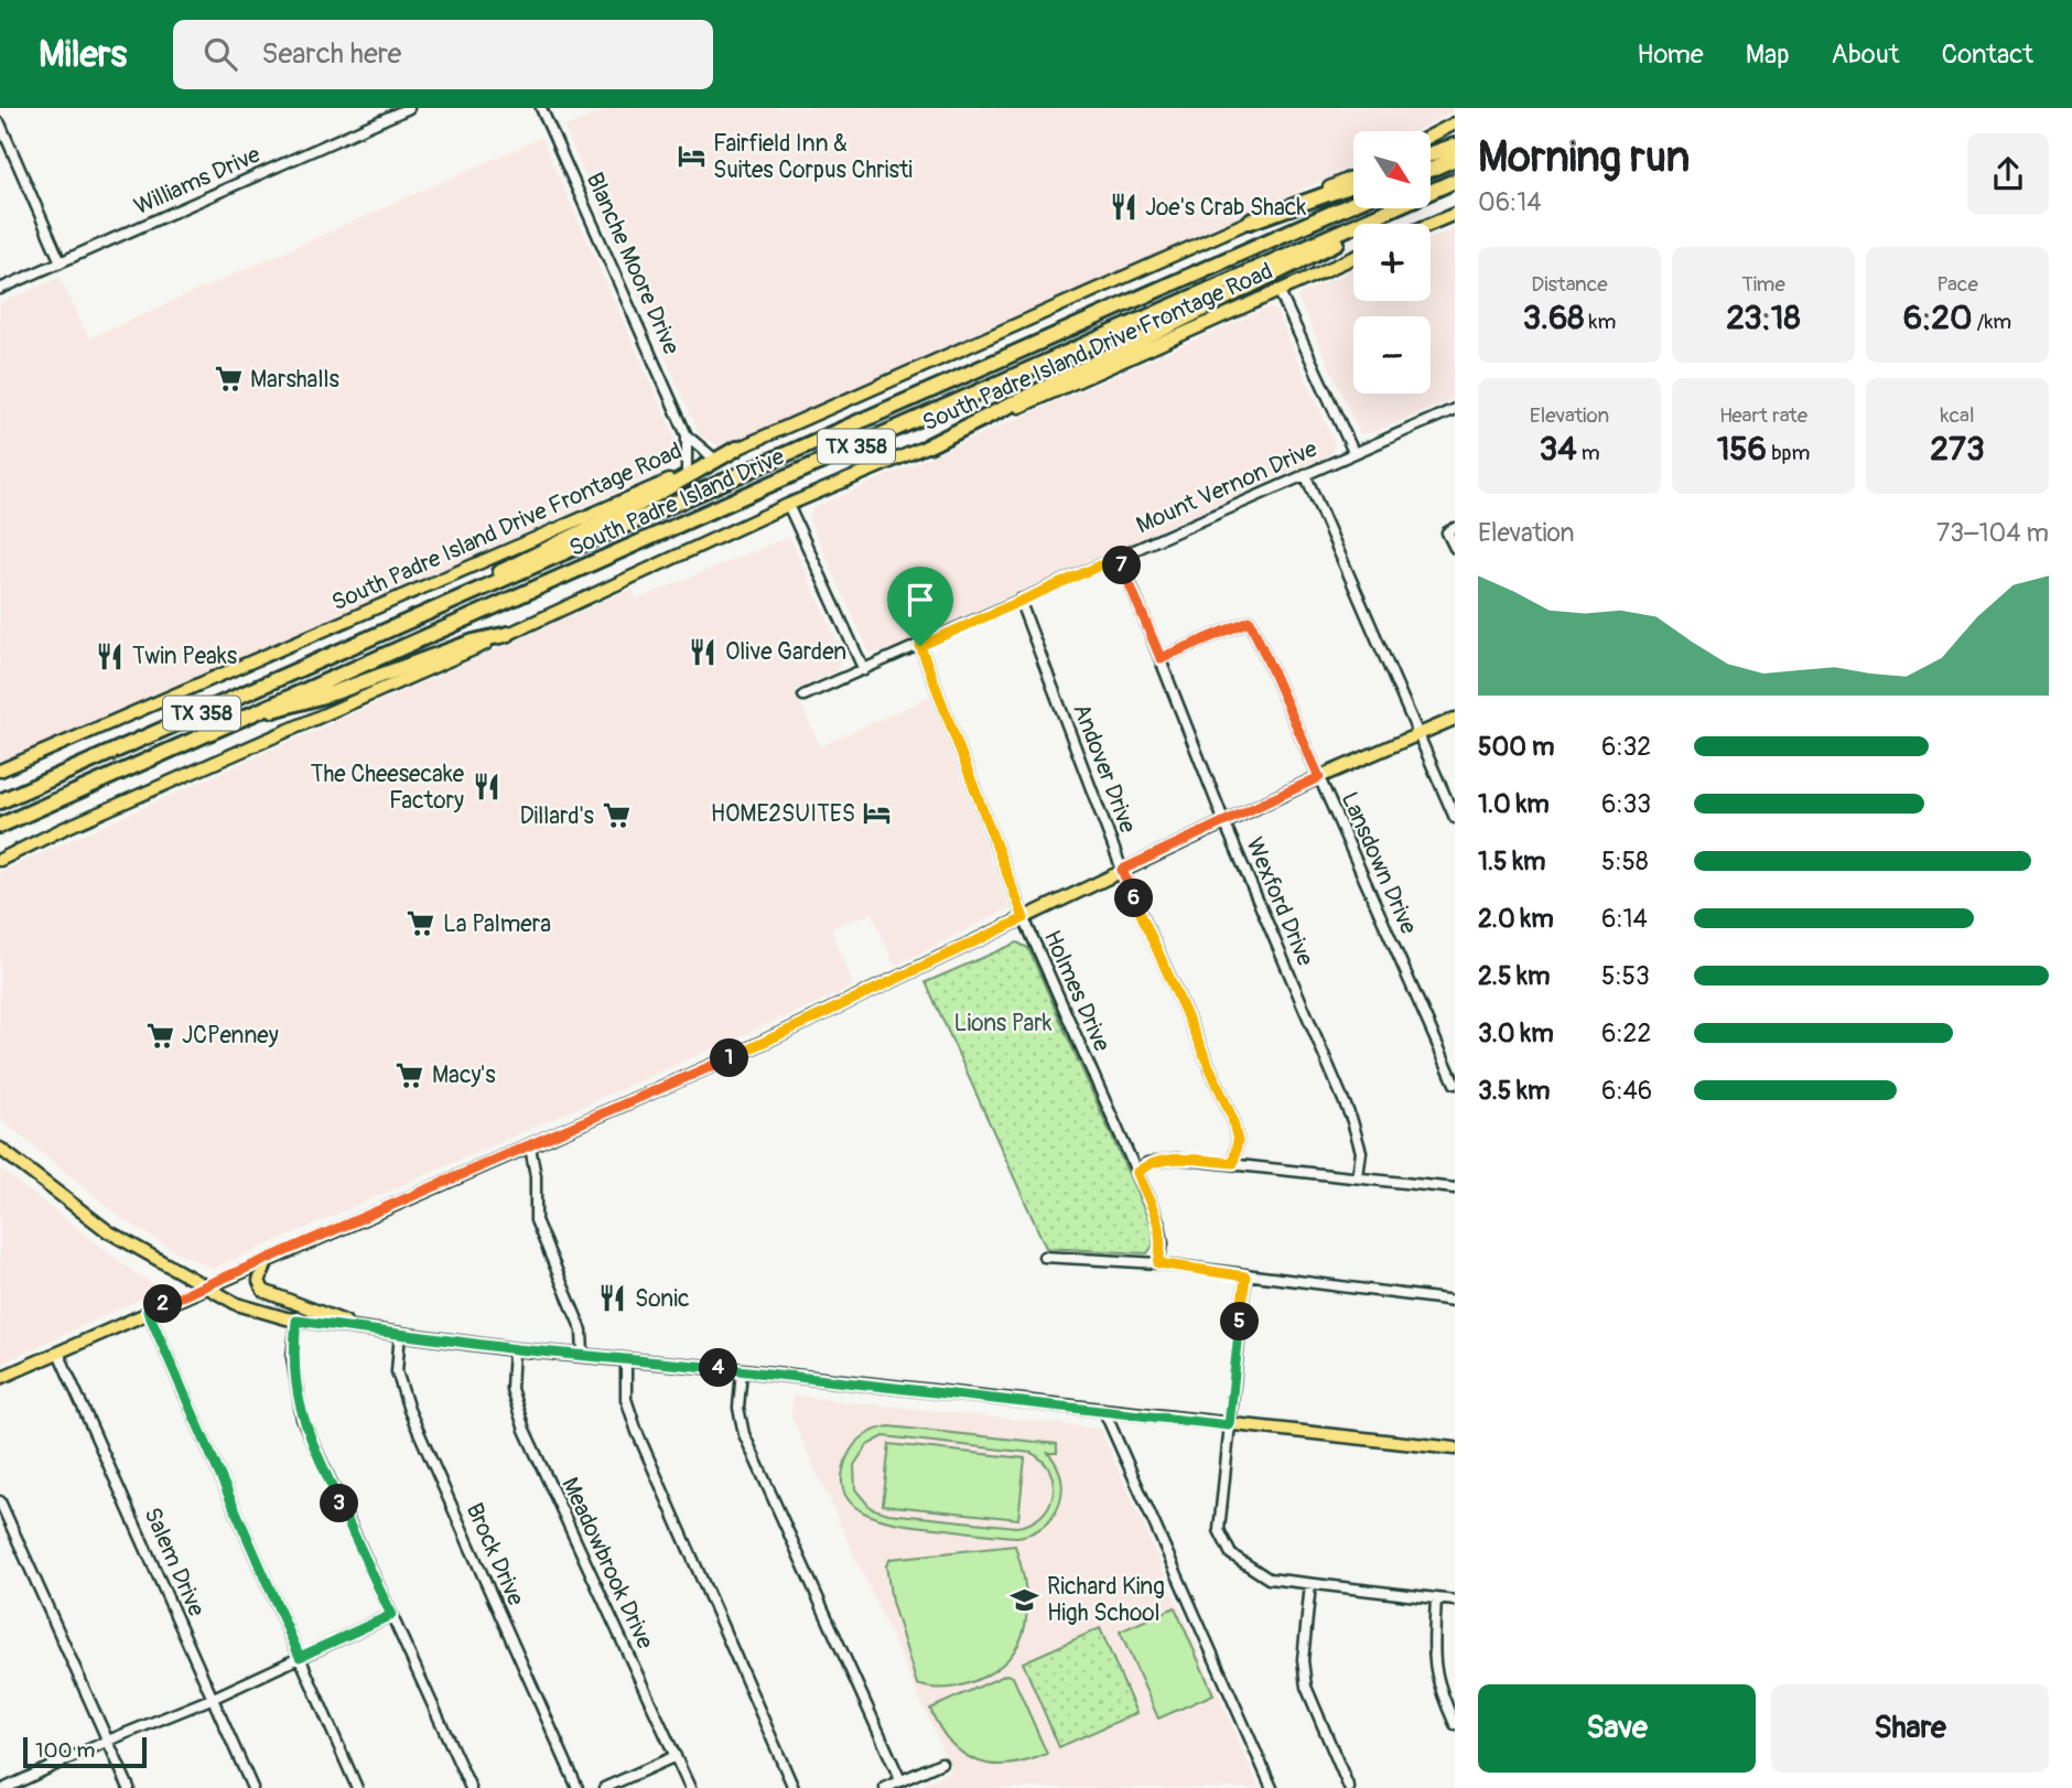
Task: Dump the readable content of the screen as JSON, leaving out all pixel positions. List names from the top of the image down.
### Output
{
  "streets": {
    "highway": ["TX 358", "South Padre Island Drive"],
    "main road": ["South Padre Island Drive Frontage Road"],
    "street": [
      "Williams Drive",
      "Blanche Moore Drive",
      "Mount Vernon Drive",
      "Andover Drive",
      "Lansdown Drive",
      "Wexford Drive",
      "Holmes Drive",
      "Brock Drive",
      "Salem Drive",
      "Meadowbrook Drive"
    ]
  },
  "crossings": [
    ["Blanche Moore Drive", "South Padre Island Drive Frontage Road"],
    ["Mount Vernon Drive", "Andover Drive"],
    ["Mount Vernon Drive", "Wexford Drive"],
    ["Mount Vernon Drive", "Holmes Drive"],
    ["Lansdown Drive", "Wexford Drive"]
  ],
  "parks": ["Lions Park"],
  "places": {
    "hotel": ["Fairfield Inn & Suites Corpus Christi", "HOME2SUITES"],
    "restaurant": [
      "Joe's Crab Shack",
      "Olive Garden",
      "Twin Peaks",
      "The Cheesecake Factory",
      "Sonic"
    ],
    "supermarket": [
      "Marshalls",
      "Dillard's",
      "La Palmera",
      "JCPenney",
      "Macy's"
    ],
    "school or university": ["Richard King High School"]
  },
  "scale_bar": "100 m",
  "north": "bottom right",
  "page": {
    "header": "Milers",
    "search": "Search here",
    "nav": [
      "Home",
      "Map",
      "About",
      "Contact"
    ],
    "heading": ["Morning run", "06:14"],
    "map_buttons": ["+", "−"],
    "stats": [
      ["Distance", "3.68 km"],
      ["Time", "23:18"],
      ["Pace", "6:20 /km"],
      ["Elevation", "34 m"],
      ["Heart rate", "156 bpm"],
      ["kcal", "273"]
    ],
    "chart": ["Elevation", "73–104 m"],
    "pins": [
      "7",
      "6",
      "1",
      "2",
      "5",
      "4",
      "3"
    ],
    "list": [
      {
        "name": "500 m",
        "note": "6:32"
      },
      {
        "name": "1.0 km",
        "note": "6:33"
      },
      {
        "name": "1.5 km",
        "note": "5:58"
      },
      {
        "name": "2.0 km",
        "note": "6:14"
      },
      {
        "name": "2.5 km",
        "note": "5:53"
      },
      {
        "name": "3.0 km",
        "note": "6:22"
      },
      {
        "name": "3.5 km",
        "note": "6:46"
      }
    ],
    "buttons": ["Save", "Share"],
    "scale": "100 m"
  }
}
